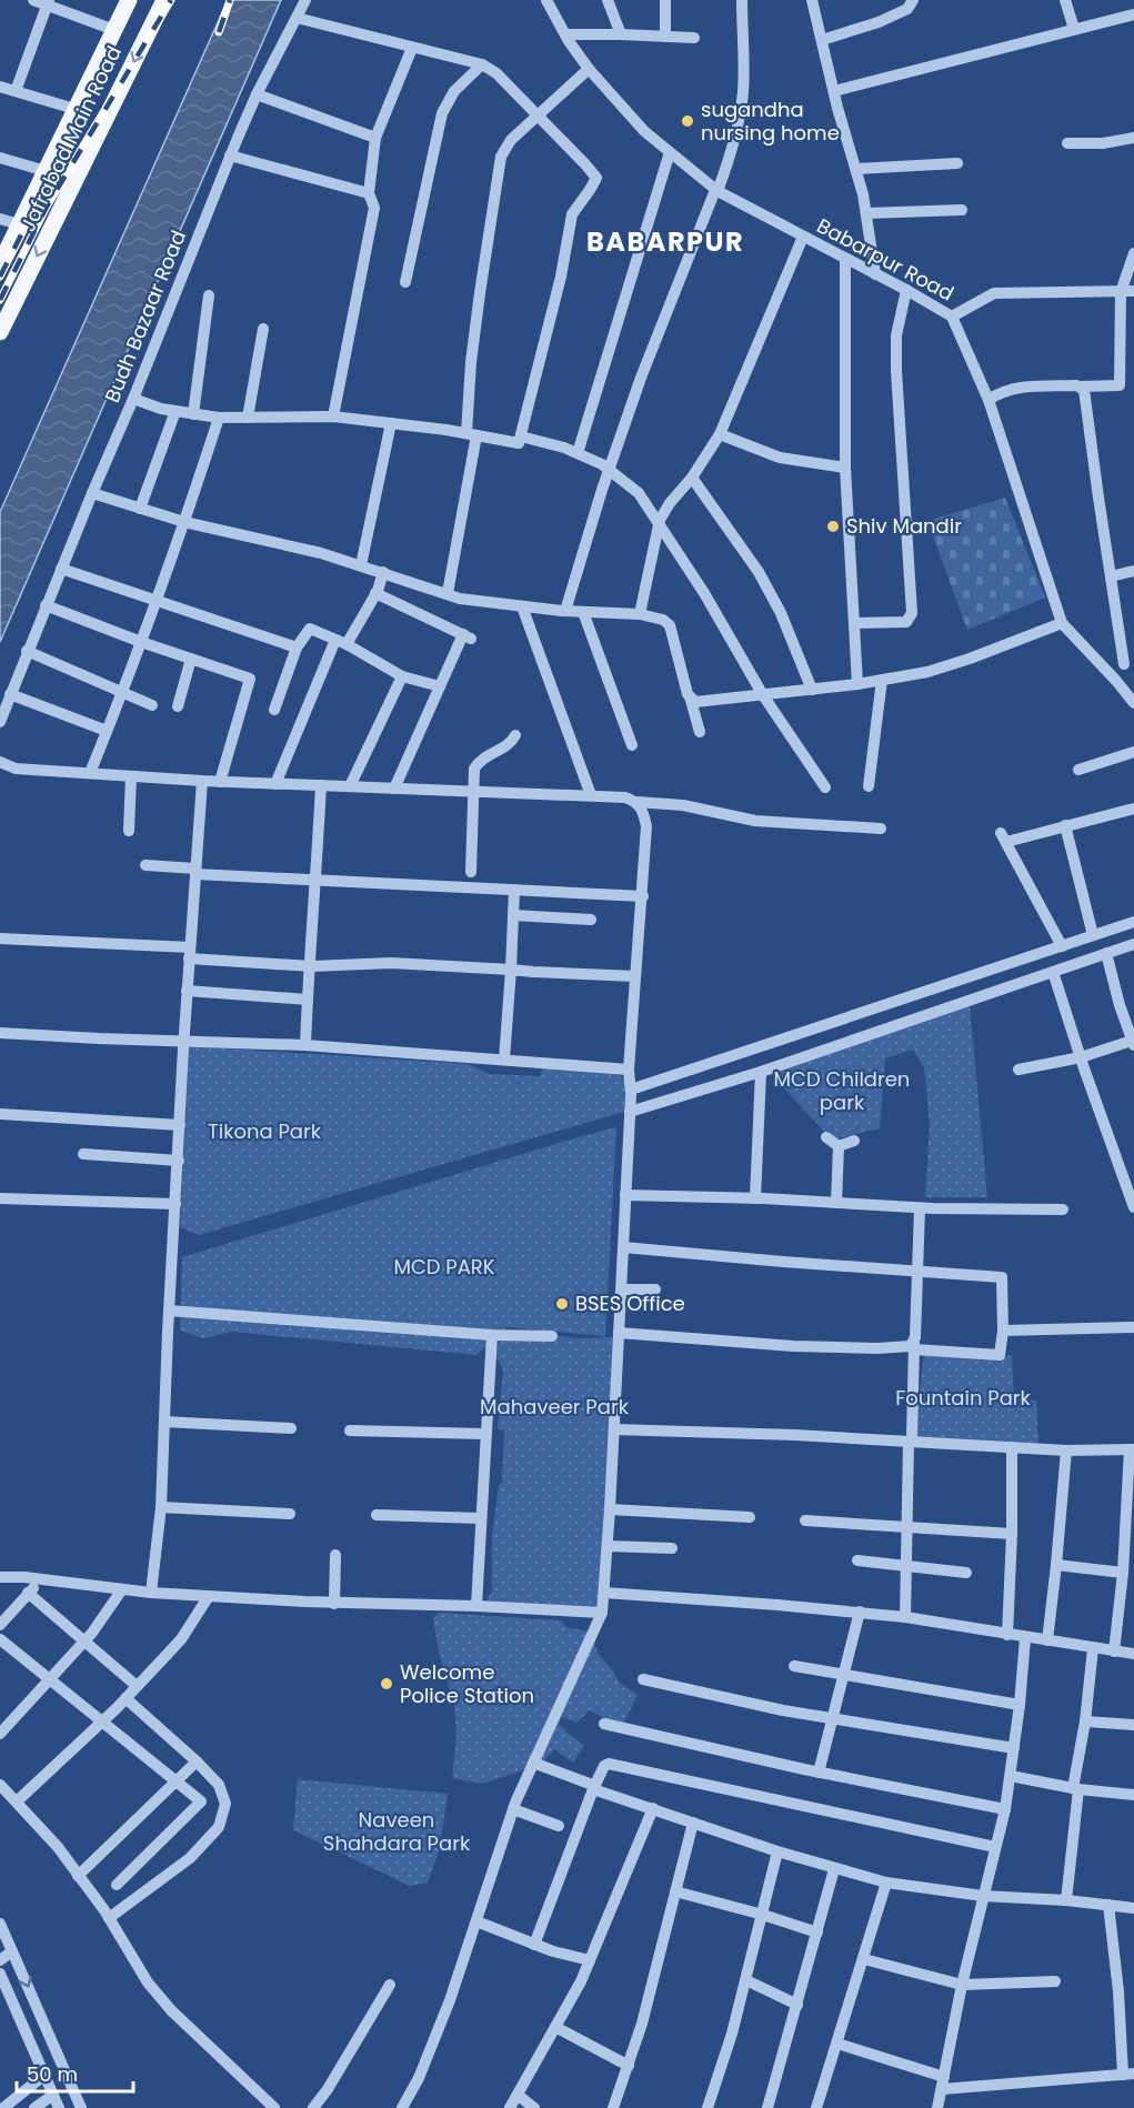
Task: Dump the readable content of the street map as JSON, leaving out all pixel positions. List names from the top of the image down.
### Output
{
  "streets": {
    "main road": ["Jafrabad Main Road"],
    "street": ["Babarpur Road", "Budh Bazaar Road"]
  },
  "districts": ["BABARPUR"],
  "parks": [
    "MCD Children park",
    "Tikona Park",
    "MCD PARK",
    "Fountain Park",
    "Mahaveer Park",
    "Naveen Shahdara Park"
  ],
  "places": [
    "sugandha nursing home",
    "Shiv Mandir",
    "BSES Office",
    "Welcome Police Station"
  ],
  "scale_bar": "50 m"
}
